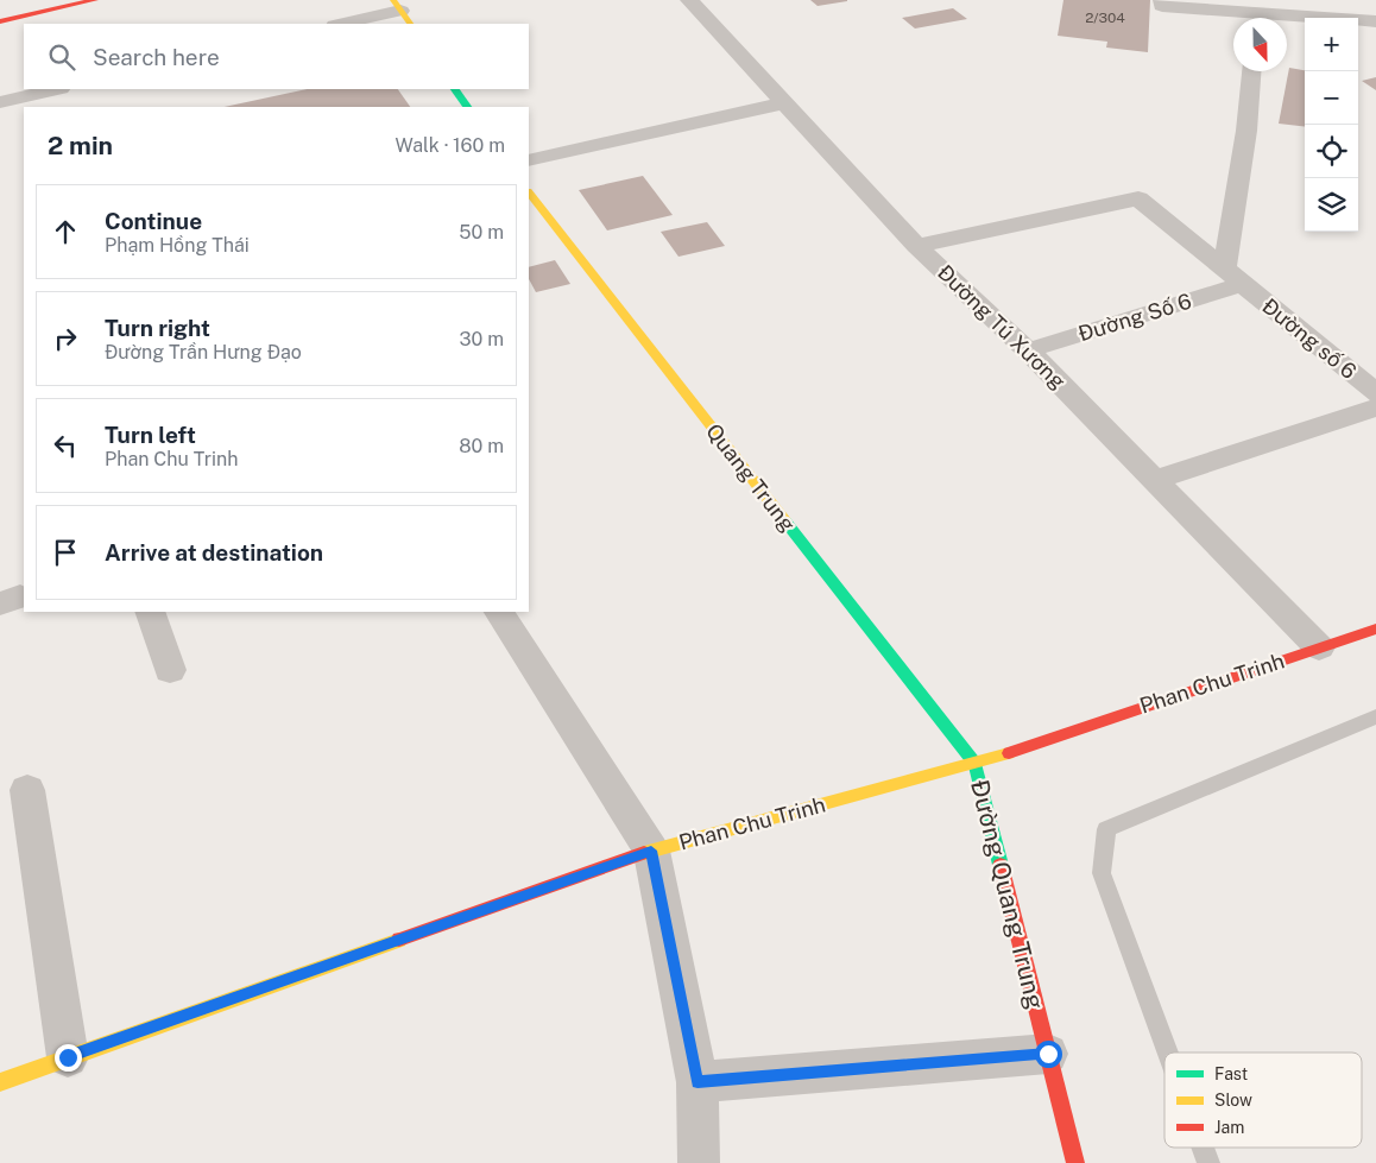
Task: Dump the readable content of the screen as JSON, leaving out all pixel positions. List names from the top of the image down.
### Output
{
  "streets": {
    "street": [
      "Đường Số 6",
      "Đường Tú Xương",
      "Đường số 6",
      "Quang Trung",
      "Phan Chu Trinh",
      "Đường Quang Trung"
    ]
  },
  "crossings": [
    ["Đường Số 6", "Đường Tú Xương"],
    ["Đường Số 6", "Đường số 6"],
    ["Đường Tú Xương", "Đường số 6"],
    ["Đường Tú Xương", "Phan Chu Trinh"],
    ["Quang Trung", "Phan Chu Trinh"],
    ["Quang Trung", "Đường Quang Trung"],
    ["Phan Chu Trinh", "Đường Quang Trung"]
  ],
  "house_numbers": ["2/304"],
  "legend": ["Fast", "Slow", "Jam"],
  "north": "bottom",
  "page": {
    "map_buttons": ["+", "−"],
    "search": "Search here",
    "heading": ["2 min", "Walk · 160 m"],
    "list": [
      ["Continue", "Phạm Hồng Thái", "50 m"],
      ["Turn right", "Đường Trần Hưng Đạo", "30 m"],
      ["Turn left", "Phan Chu Trinh", "80 m"],
      "Arrive at destination"
    ]
  }
}
